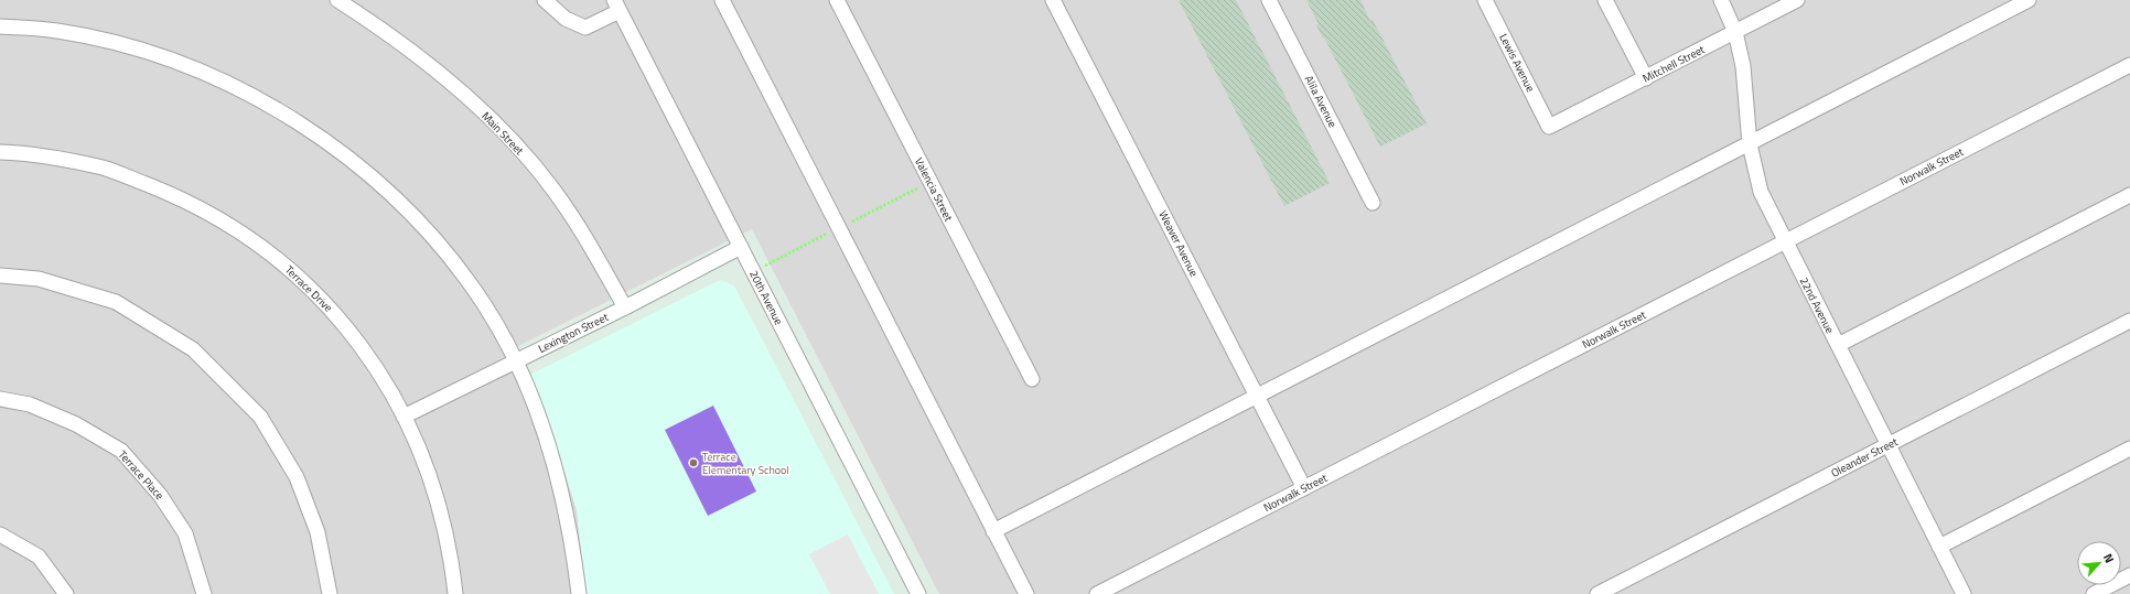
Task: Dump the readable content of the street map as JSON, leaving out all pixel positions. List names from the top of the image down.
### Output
{
  "streets": {
    "street": [
      "Lewis Avenue",
      "Mitchell Street",
      "Alila Avenue",
      "Main Street",
      "Norwalk Street",
      "Valencia Street",
      "Weaver Avenue",
      "Terrace Drive",
      "20th Avenue",
      "22nd Avenue",
      "Lexington Street",
      "Oleander Street",
      "Terrace Place"
    ]
  },
  "crossings": [
    ["Lewis Avenue", "Mitchell Street"],
    ["Mitchell Street", "22nd Avenue"],
    ["Main Street", "Lexington Street"],
    ["Norwalk Street", "Weaver Avenue"],
    ["Norwalk Street", "22nd Avenue"],
    ["Terrace Drive", "Lexington Street"],
    ["20th Avenue", "Lexington Street"],
    ["22nd Avenue", "Oleander Street"]
  ],
  "places": ["Terrace Elementary School"],
  "north": "top right"
}
